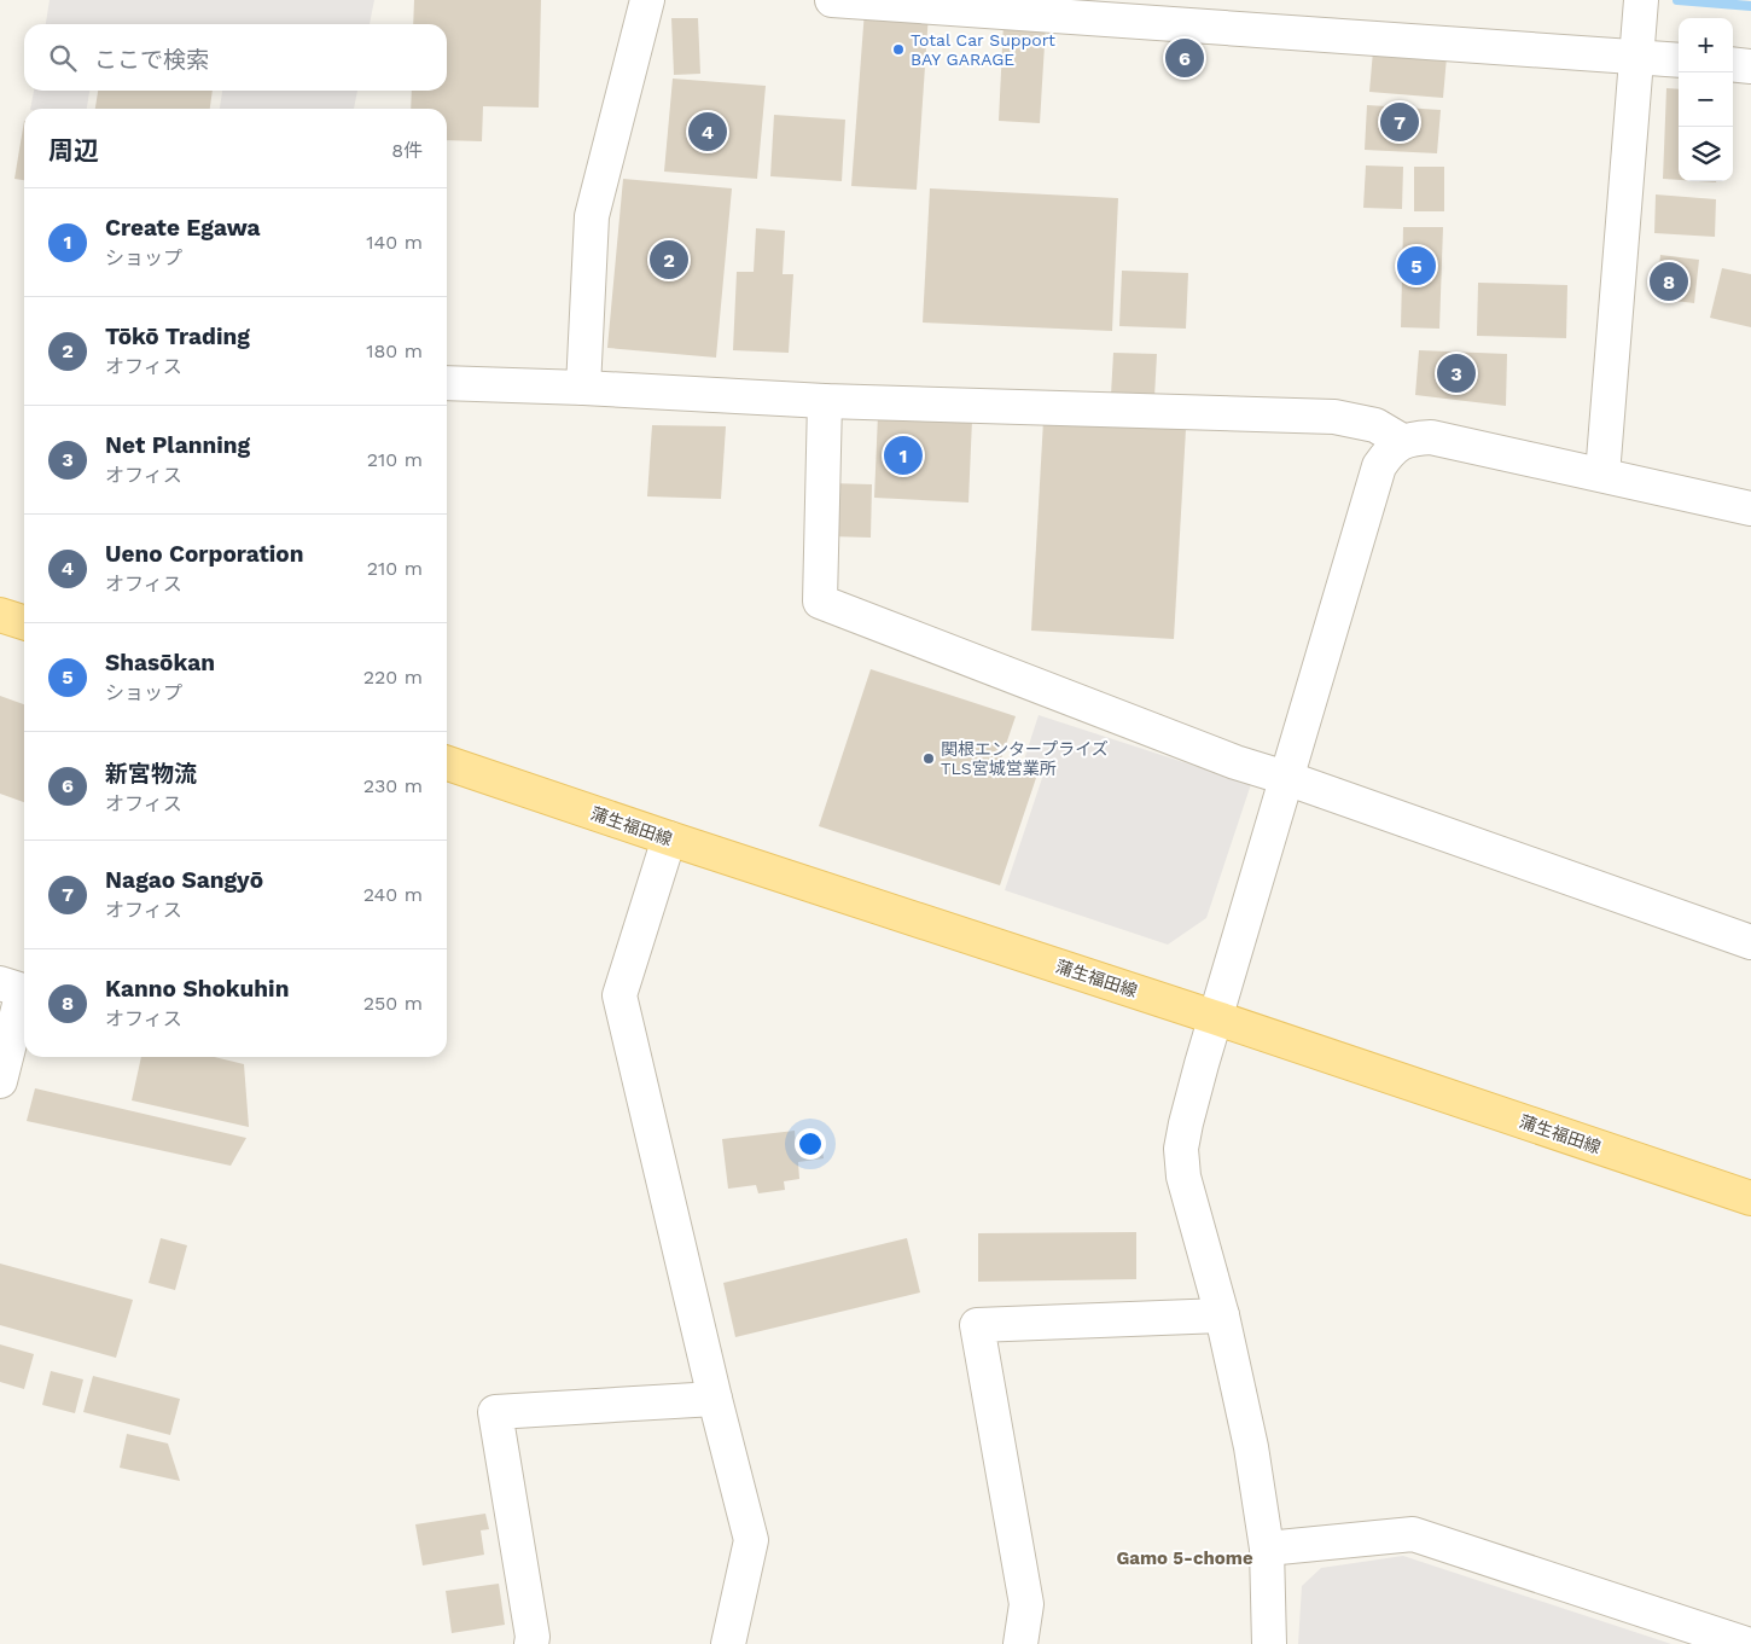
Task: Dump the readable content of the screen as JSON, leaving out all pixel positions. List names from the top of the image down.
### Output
{
  "streets": {
    "main road": ["蒲生福田線"]
  },
  "districts": ["Gamo 5-chome"],
  "places": ["Total Car Support BAY GARAGE", "関根エンタープライズ TLS宮城営業所"],
  "page": {
    "map_buttons": ["+", "−"],
    "search": "ここで検索",
    "pins": [
      "6",
      "7",
      "4",
      "2",
      "5",
      "8",
      "3",
      "1"
    ],
    "heading": ["周辺", "8件"],
    "list": [
      {
        "mark": "1",
        "name": "Create Egawa",
        "note": "ショップ",
        "value": "140 m"
      },
      {
        "mark": "2",
        "name": "Tōkō Trading",
        "note": "オフィス",
        "value": "180 m"
      },
      {
        "mark": "3",
        "name": "Net Planning",
        "note": "オフィス",
        "value": "210 m"
      },
      {
        "mark": "4",
        "name": "Ueno Corporation",
        "note": "オフィス",
        "value": "210 m"
      },
      {
        "mark": "5",
        "name": "Shasōkan",
        "note": "ショップ",
        "value": "220 m"
      },
      {
        "mark": "6",
        "name": "新宮物流",
        "note": "オフィス",
        "value": "230 m"
      },
      {
        "mark": "7",
        "name": "Nagao Sangyō",
        "note": "オフィス",
        "value": "240 m"
      },
      {
        "mark": "8",
        "name": "Kanno Shokuhin",
        "note": "オフィス",
        "value": "250 m"
      }
    ]
  }
}
